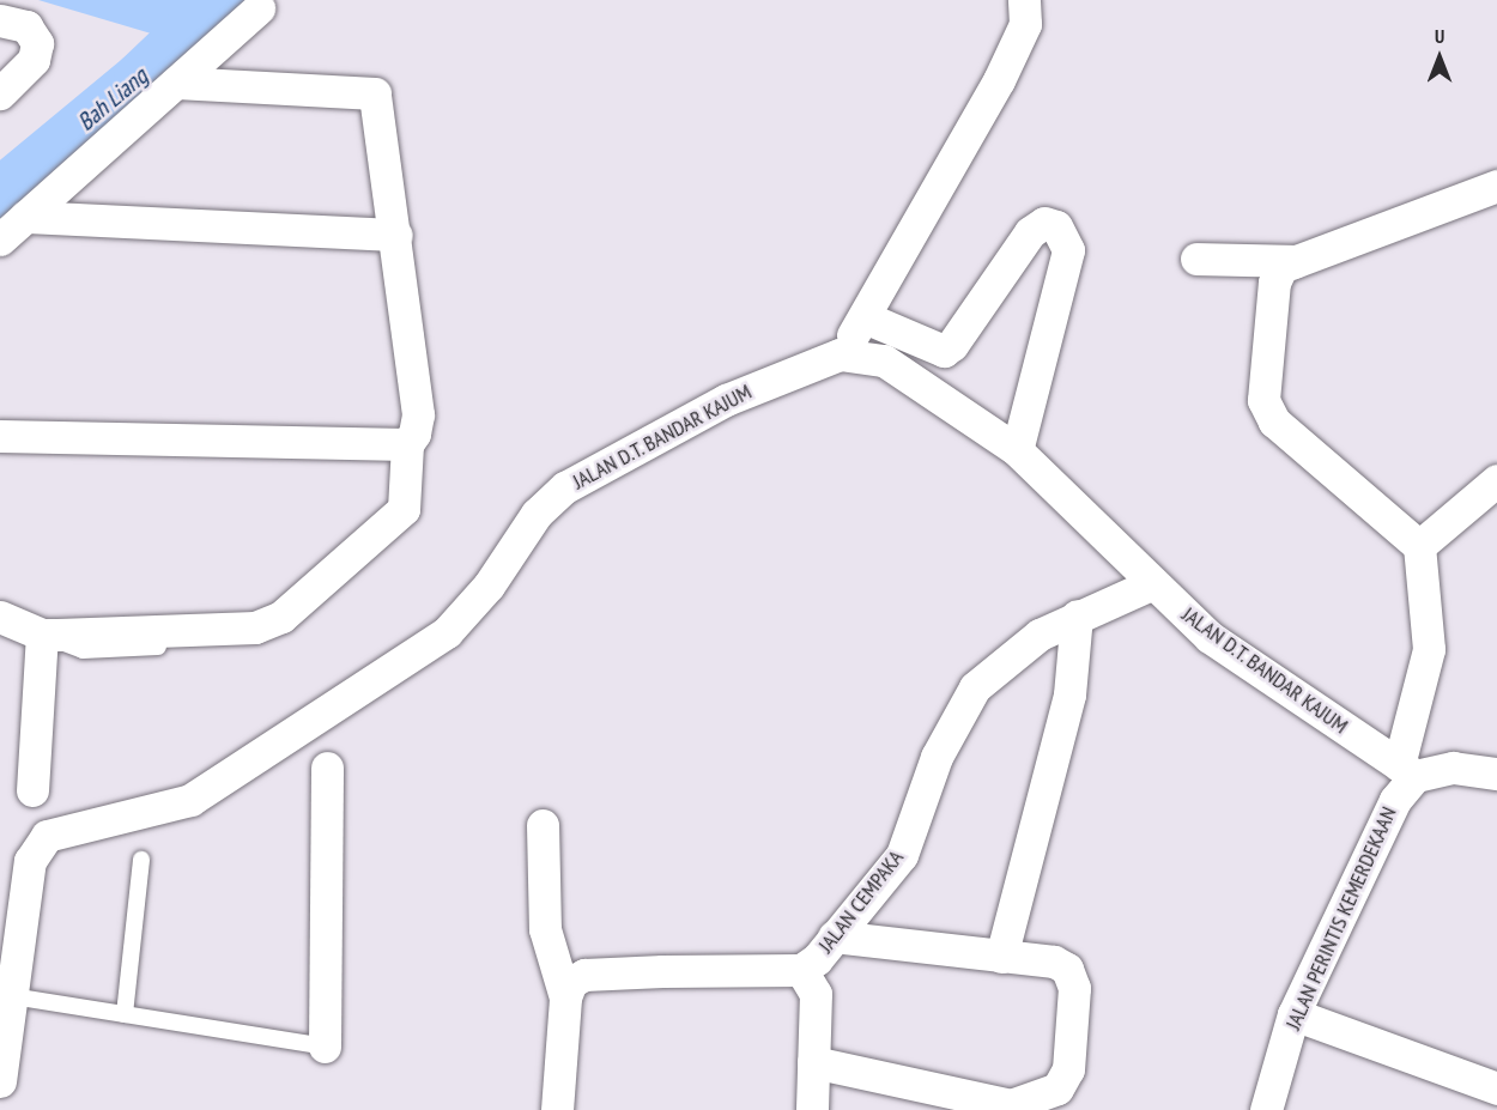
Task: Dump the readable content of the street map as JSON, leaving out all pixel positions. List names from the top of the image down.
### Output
{
  "streets": {
    "street": ["JALAN D.T. BANDAR KAJUM", "JALAN CEMPAKA", "JALAN PERINTIS KEMERDEKAAN"]
  },
  "crossings": [
    ["JALAN D.T. BANDAR KAJUM", "JALAN CEMPAKA"],
    ["JALAN D.T. BANDAR KAJUM", "JALAN PERINTIS KEMERDEKAAN"]
  ],
  "water": ["Bah Liang"],
  "north": "top"
}
